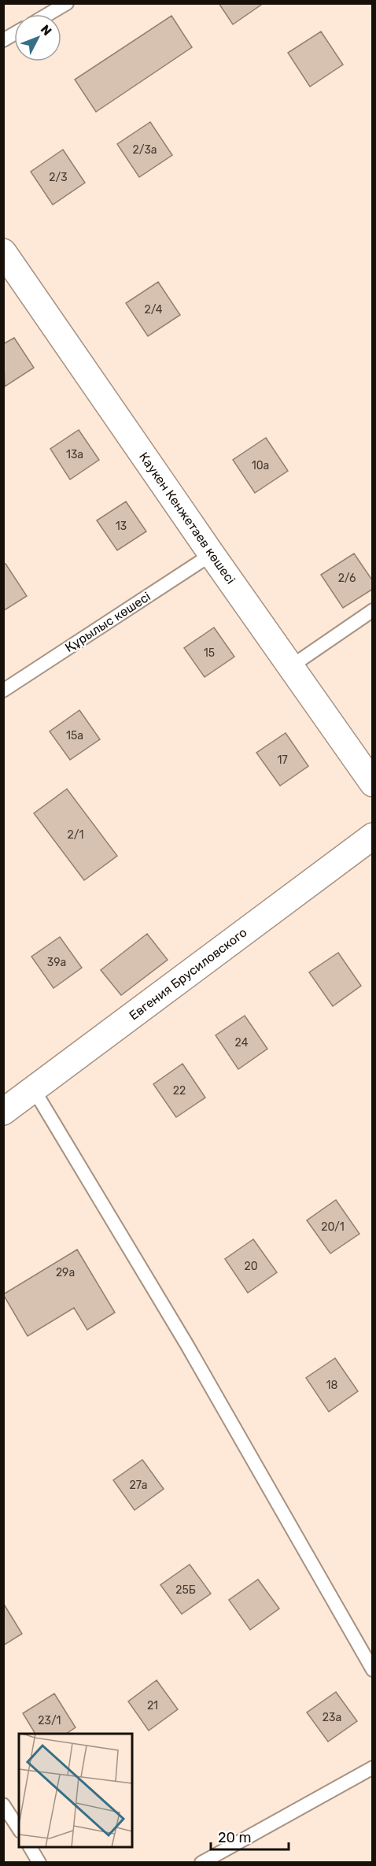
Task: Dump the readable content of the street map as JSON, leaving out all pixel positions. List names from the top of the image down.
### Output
{
  "streets": {
    "street": ["Каукен Кенжетаев көшесі", "Евгения Брусиловского"],
    "lane": ["Құрылыс көшесі"]
  },
  "crossings": [
    ["Каукен Кенжетаев көшесі", "Құрылыс көшесі"]
  ],
  "house_numbers": [
    "2/3а",
    "2/3",
    "2/4",
    "13а",
    "10а",
    "13",
    "2/6",
    "15",
    "15а",
    "17",
    "2/1",
    "39а",
    "24",
    "22",
    "20/1",
    "20",
    "29а",
    "18",
    "27а",
    "25Б",
    "21",
    "23а",
    "23/1"
  ],
  "scale_bar": "20 m",
  "north": "top right"
}
